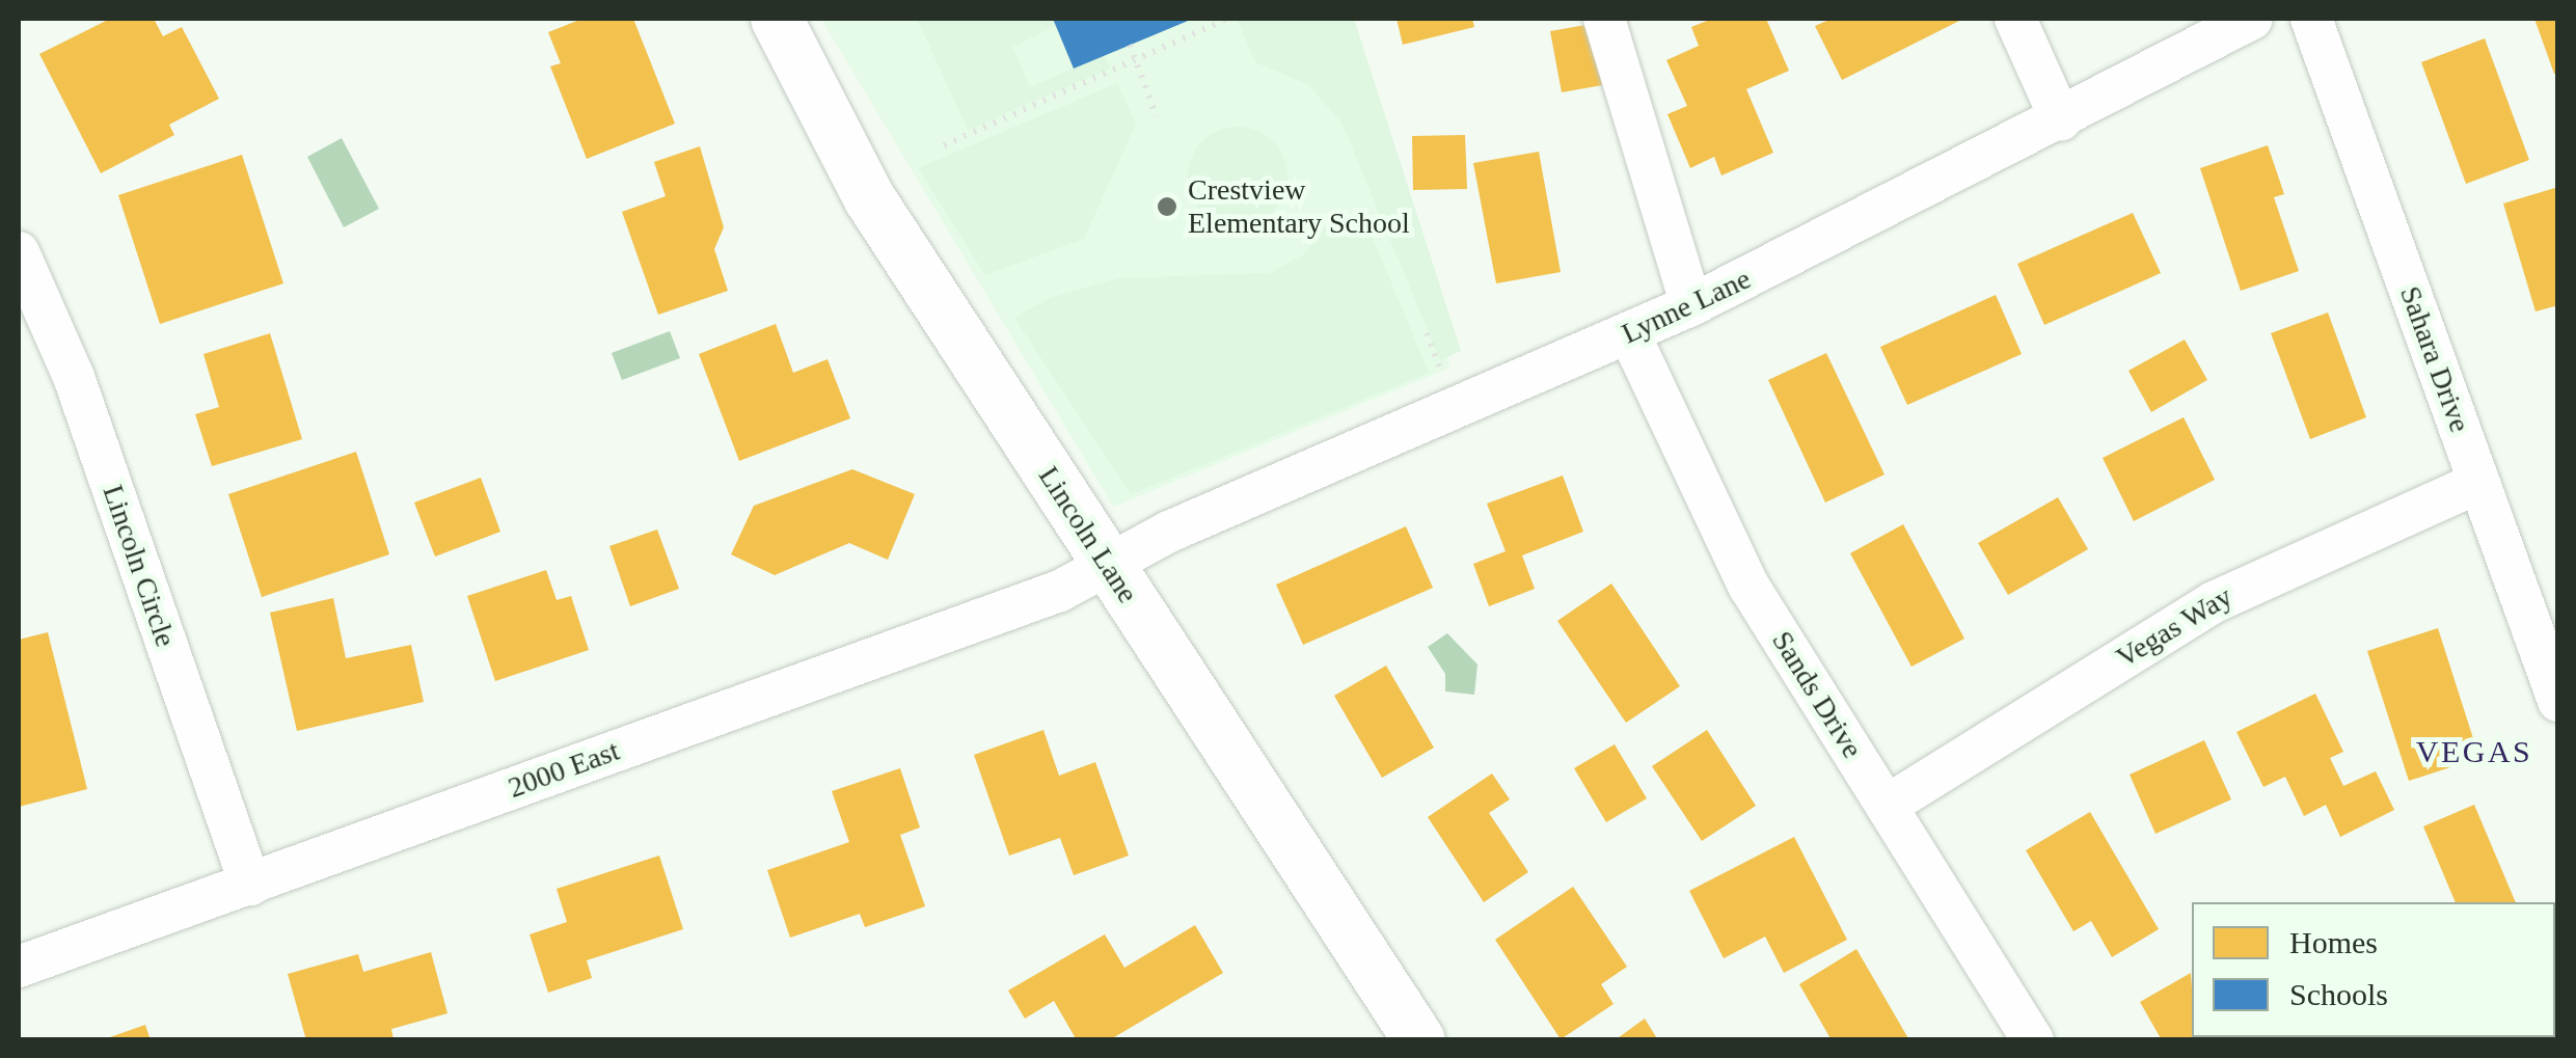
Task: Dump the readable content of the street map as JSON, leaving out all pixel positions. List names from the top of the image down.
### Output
{
  "streets": {
    "street": [
      "Lynne Lane",
      "Sahara Drive",
      "Lincoln Lane",
      "Lincoln Circle",
      "Vegas Way",
      "Sands Drive",
      "2000 East"
    ]
  },
  "crossings": [
    ["Lynne Lane", "Lincoln Lane"],
    ["Lynne Lane", "Sands Drive"],
    ["Lynne Lane", "2000 East"],
    ["Sahara Drive", "Vegas Way"],
    ["Lincoln Lane", "2000 East"],
    ["Lincoln Circle", "2000 East"],
    ["Vegas Way", "Sands Drive"]
  ],
  "districts": ["VEGAS"],
  "places": ["Crestview Elementary School"],
  "legend": ["Homes", "Schools"]
}
